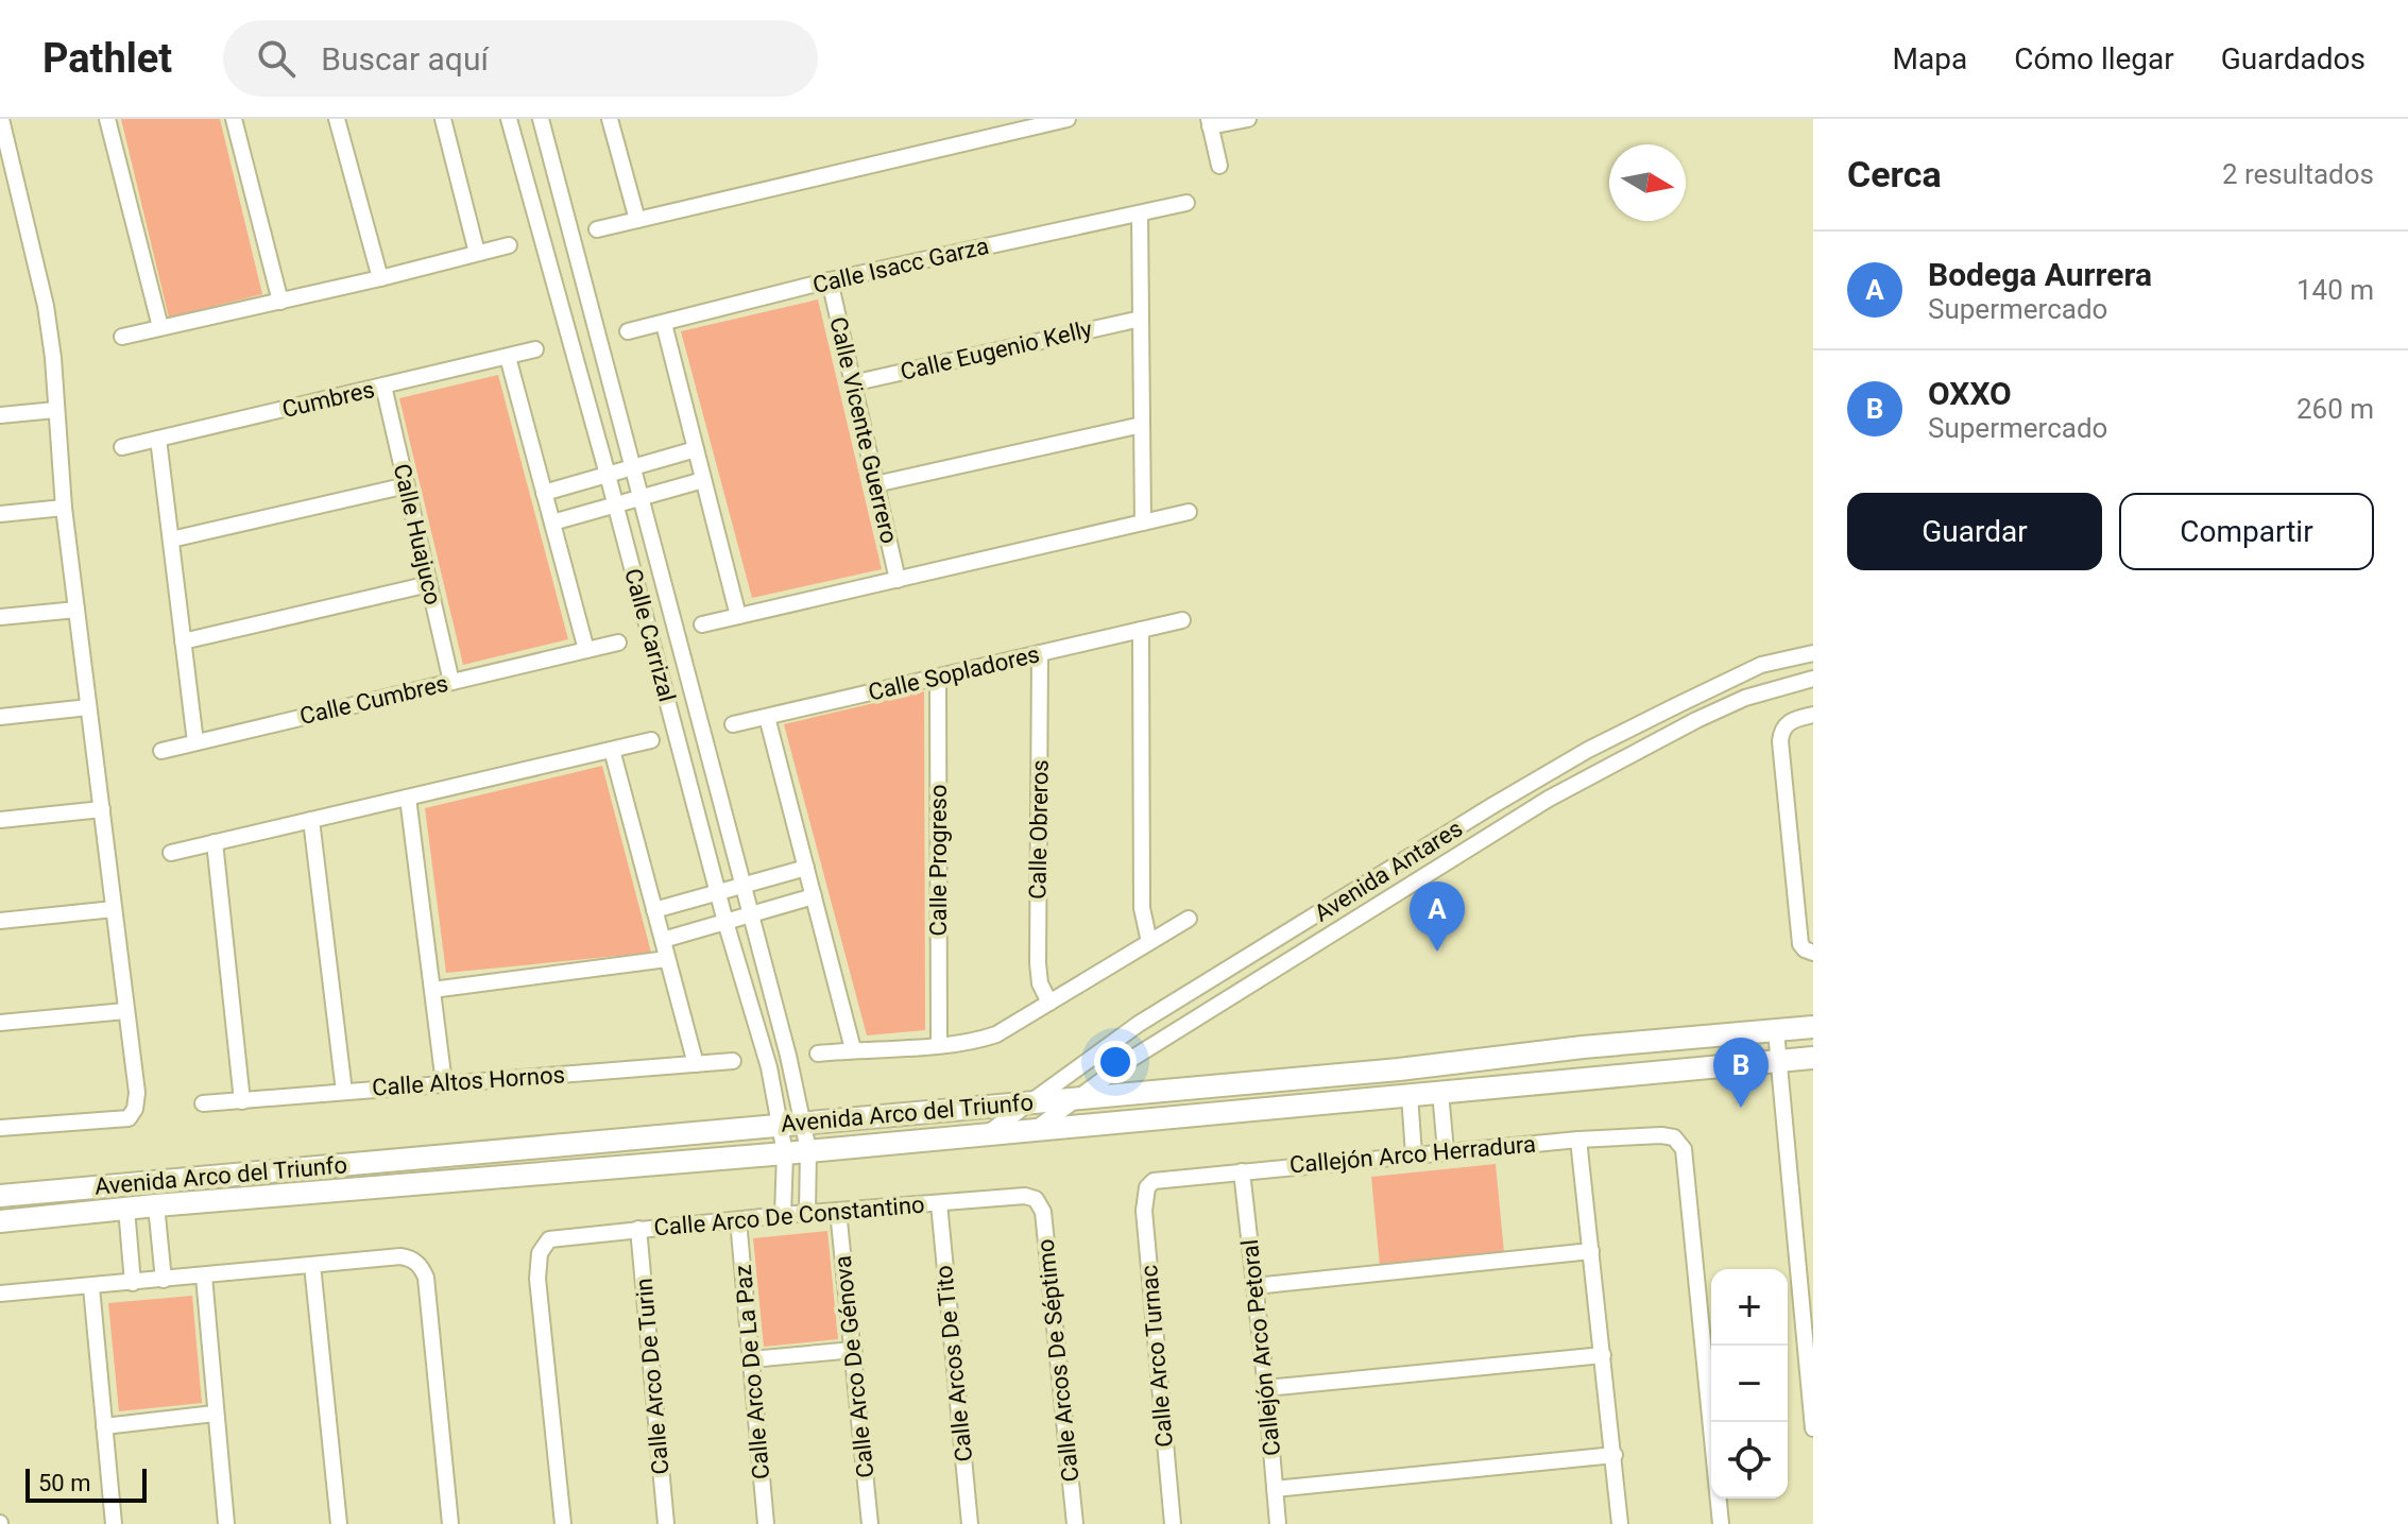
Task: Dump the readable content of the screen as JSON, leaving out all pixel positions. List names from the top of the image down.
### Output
{
  "streets": {
    "street": [
      "Calle Isacc Garza",
      "Calle Eugenio Kelly",
      "Cumbres",
      "Calle Vicente Guerrero",
      "Calle Huajuco",
      "Calle Carrizal",
      "Calle Sopladores",
      "Calle Cumbres",
      "Calle Obreros",
      "Calle Progreso",
      "Avenida Antares",
      "Calle Altos Hornos",
      "Avenida Arco del Triunfo",
      "Callejón Arco Herradura",
      "Calle Arco De Constantino",
      "Callejón Arco Petoral",
      "Calle Arco Turnac",
      "Calle Arcos De Séptimo",
      "Calle Arcos De Tito",
      "Calle Arco De Génova",
      "Calle Arco De La Paz",
      "Calle Arco De Turin"
    ]
  },
  "crossings": [
    ["Calle Isacc Garza", "Calle Vicente Guerrero"],
    ["Calle Eugenio Kelly", "Calle Vicente Guerrero"],
    ["Cumbres", "Calle Huajuco"],
    ["Calle Huajuco", "Calle Cumbres"],
    ["Calle Carrizal", "Avenida Arco del Triunfo"],
    ["Calle Carrizal", "Calle Arco De Constantino"],
    ["Calle Sopladores", "Calle Obreros"],
    ["Calle Sopladores", "Calle Progreso"],
    ["Avenida Antares", "Avenida Arco del Triunfo"],
    ["Callejón Arco Herradura", "Callejón Arco Petoral"],
    ["Callejón Arco Herradura", "Calle Arco Turnac"],
    ["Calle Arco De Constantino", "Calle Arcos De Séptimo"],
    ["Calle Arco De Constantino", "Calle Arcos De Tito"],
    ["Calle Arco De Constantino", "Calle Arco De Génova"],
    ["Calle Arco De Constantino", "Calle Arco De La Paz"],
    ["Calle Arco De Constantino", "Calle Arco De Turin"]
  ],
  "scale_bar": "50 m",
  "north": "right",
  "page": {
    "header": "Pathlet",
    "search": "Buscar aquí",
    "nav": ["Mapa", "Cómo llegar", "Guardados"],
    "heading": ["Cerca", "2 resultados"],
    "list": [
      {
        "mark": "A",
        "name": "Bodega Aurrera",
        "note": "Supermercado",
        "value": "140 m"
      },
      {
        "mark": "B",
        "name": "OXXO",
        "note": "Supermercado",
        "value": "260 m"
      }
    ],
    "buttons": ["Guardar", "Compartir"],
    "pins": ["A", "B"],
    "map_buttons": ["+", "−"],
    "scale": "50 m"
  }
}
